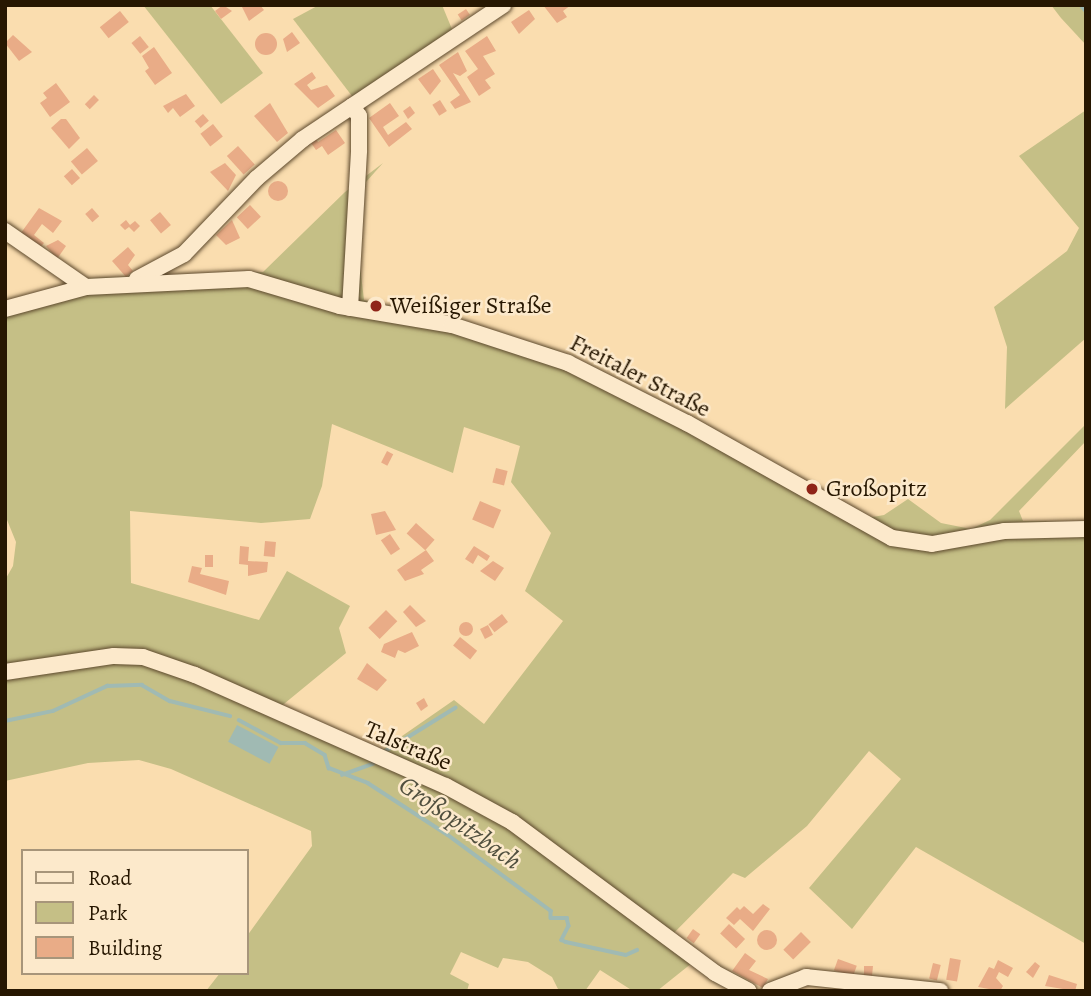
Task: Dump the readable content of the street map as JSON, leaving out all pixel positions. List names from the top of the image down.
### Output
{
  "streets": {
    "street": ["Freitaler Straße", "Talstraße"]
  },
  "water": ["Großopitzbach"],
  "places": ["Weißiger Straße", "Großopitz"],
  "legend": ["Road", "Park", "Building"]
}
